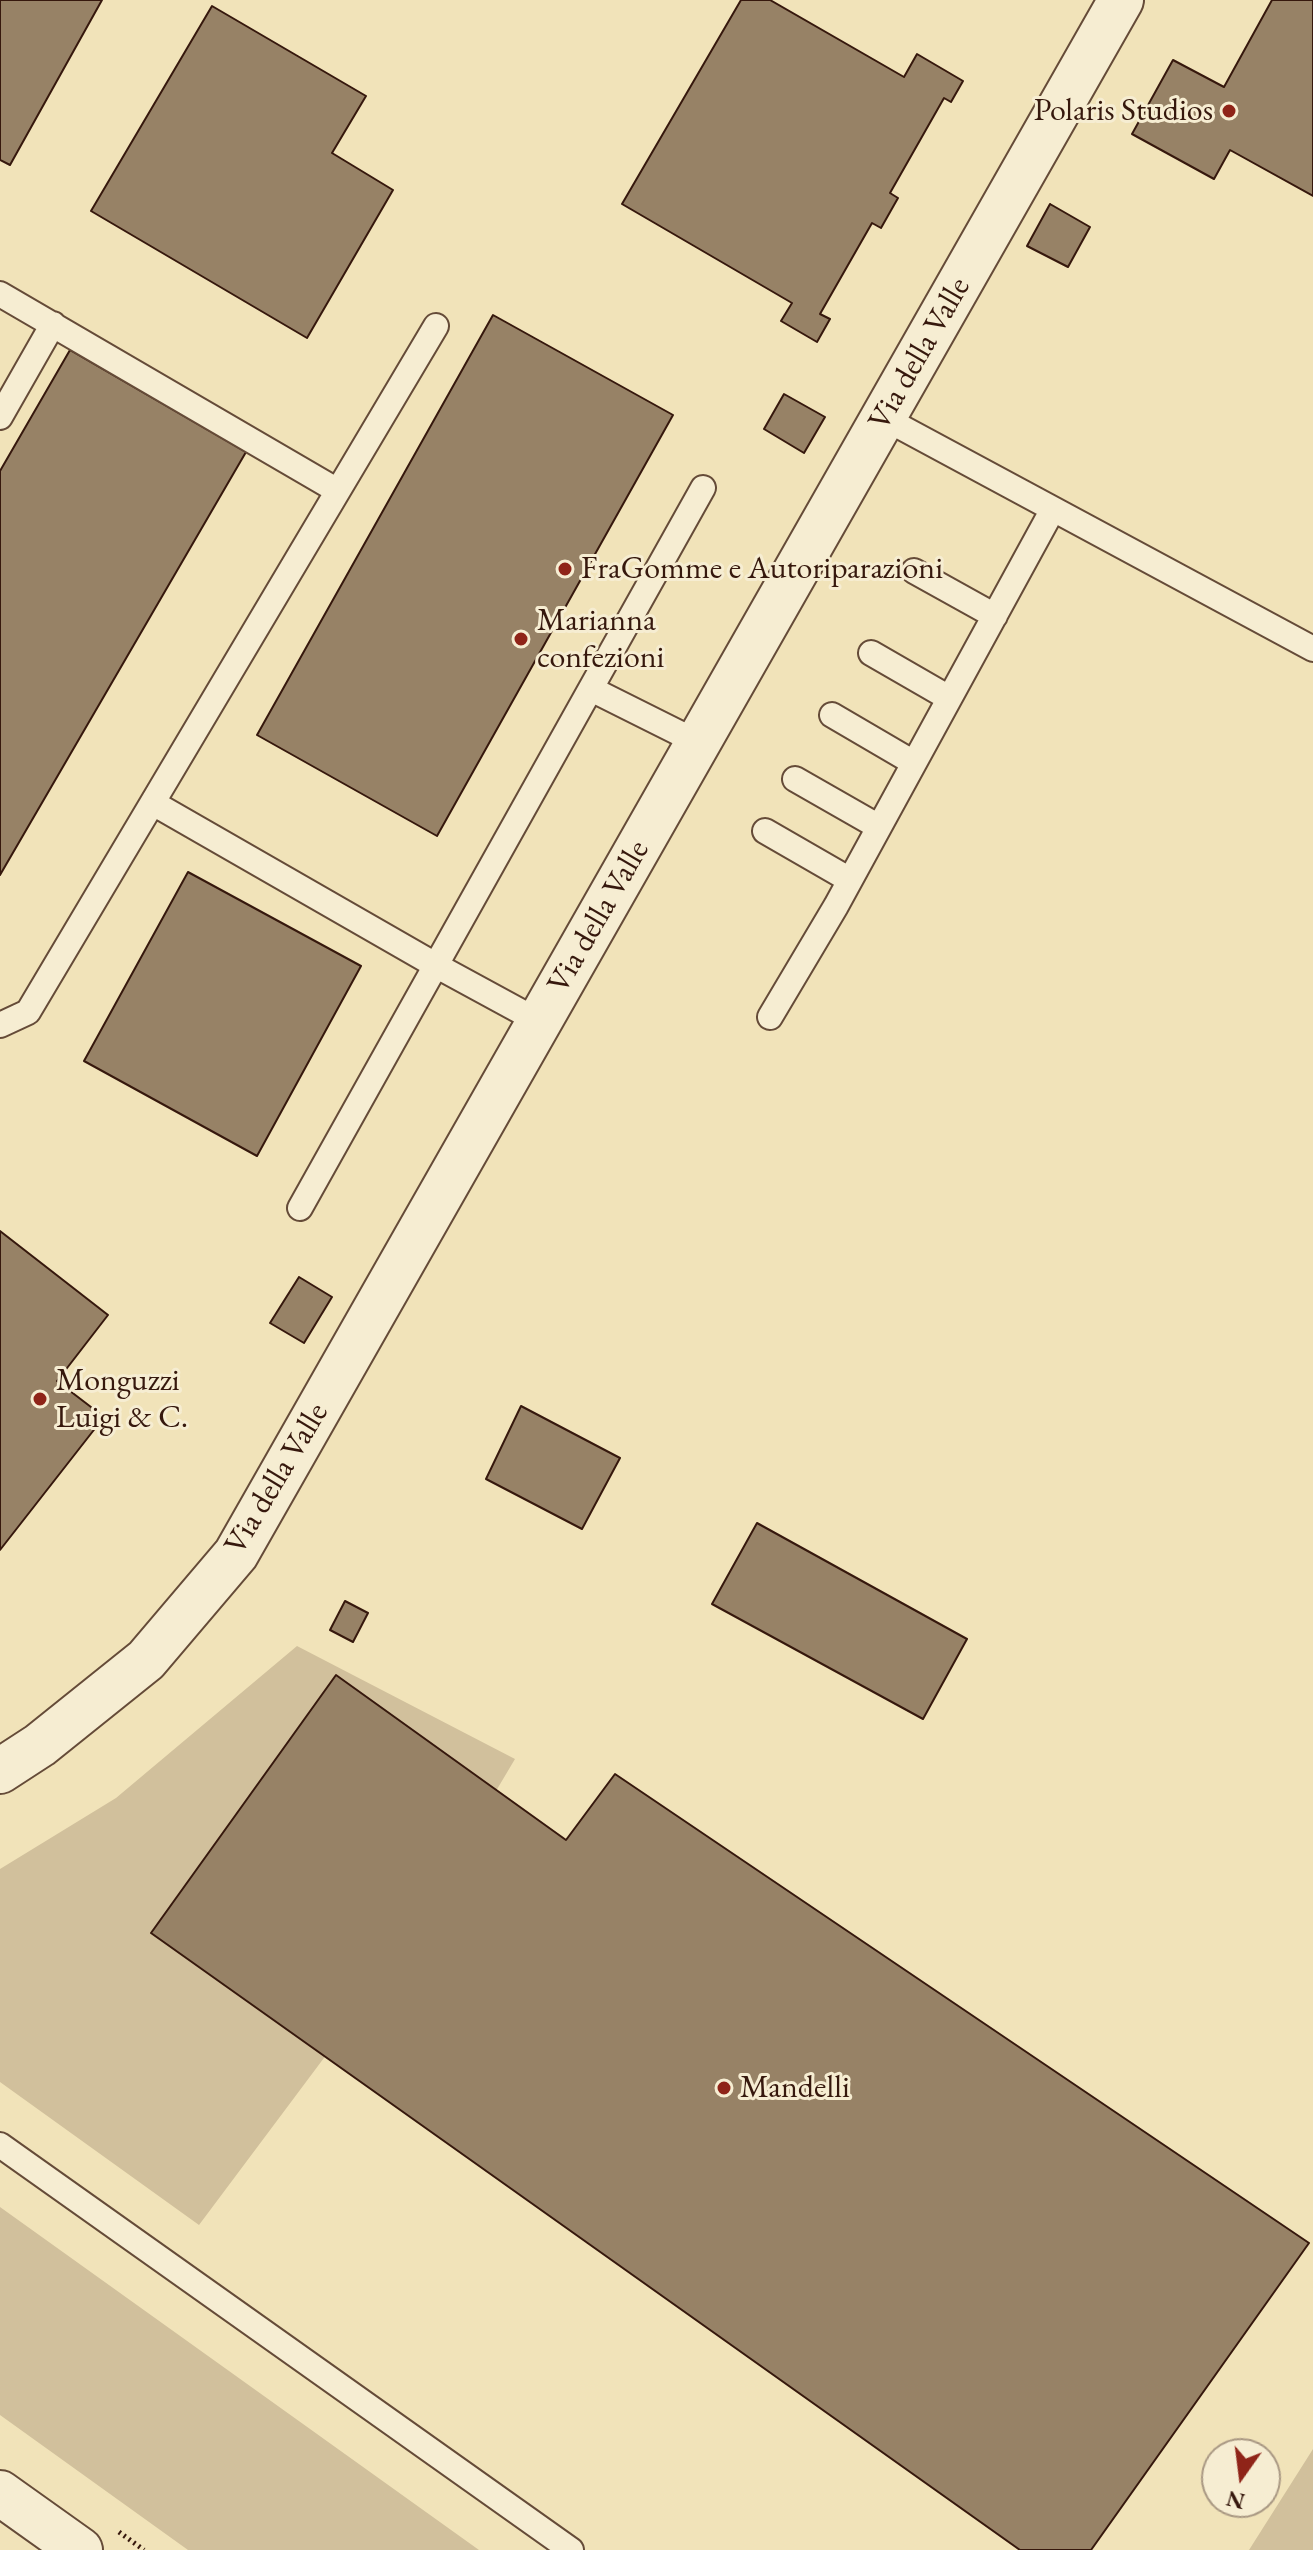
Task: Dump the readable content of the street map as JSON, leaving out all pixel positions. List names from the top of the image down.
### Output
{
  "streets": {
    "street": ["Via della Valle"]
  },
  "places": [
    "Polaris Studios",
    "FraGomme e Autoriparazioni",
    "Marianna confezioni",
    "Monguzzi Luigi & C.",
    "Mandelli"
  ],
  "north": "bottom"
}
